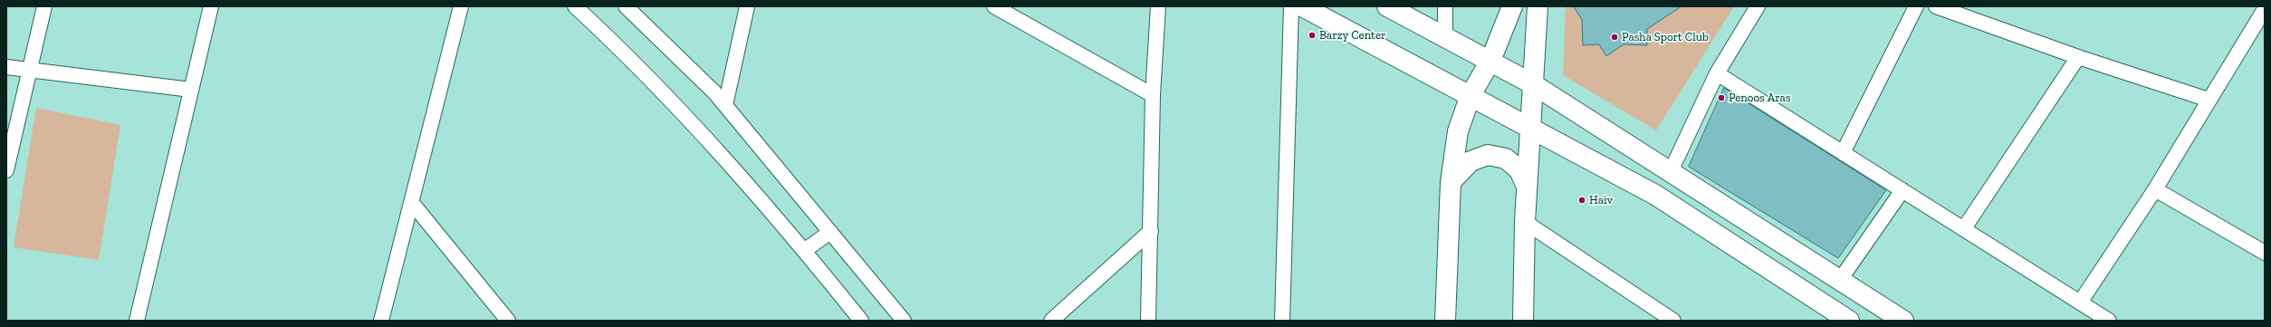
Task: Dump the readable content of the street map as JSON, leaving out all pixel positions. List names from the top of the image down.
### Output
{
  "places": [
    "Barzy Center",
    "Pasha Sport Club",
    "Penoos Aras",
    "Haiv"
  ]
}
